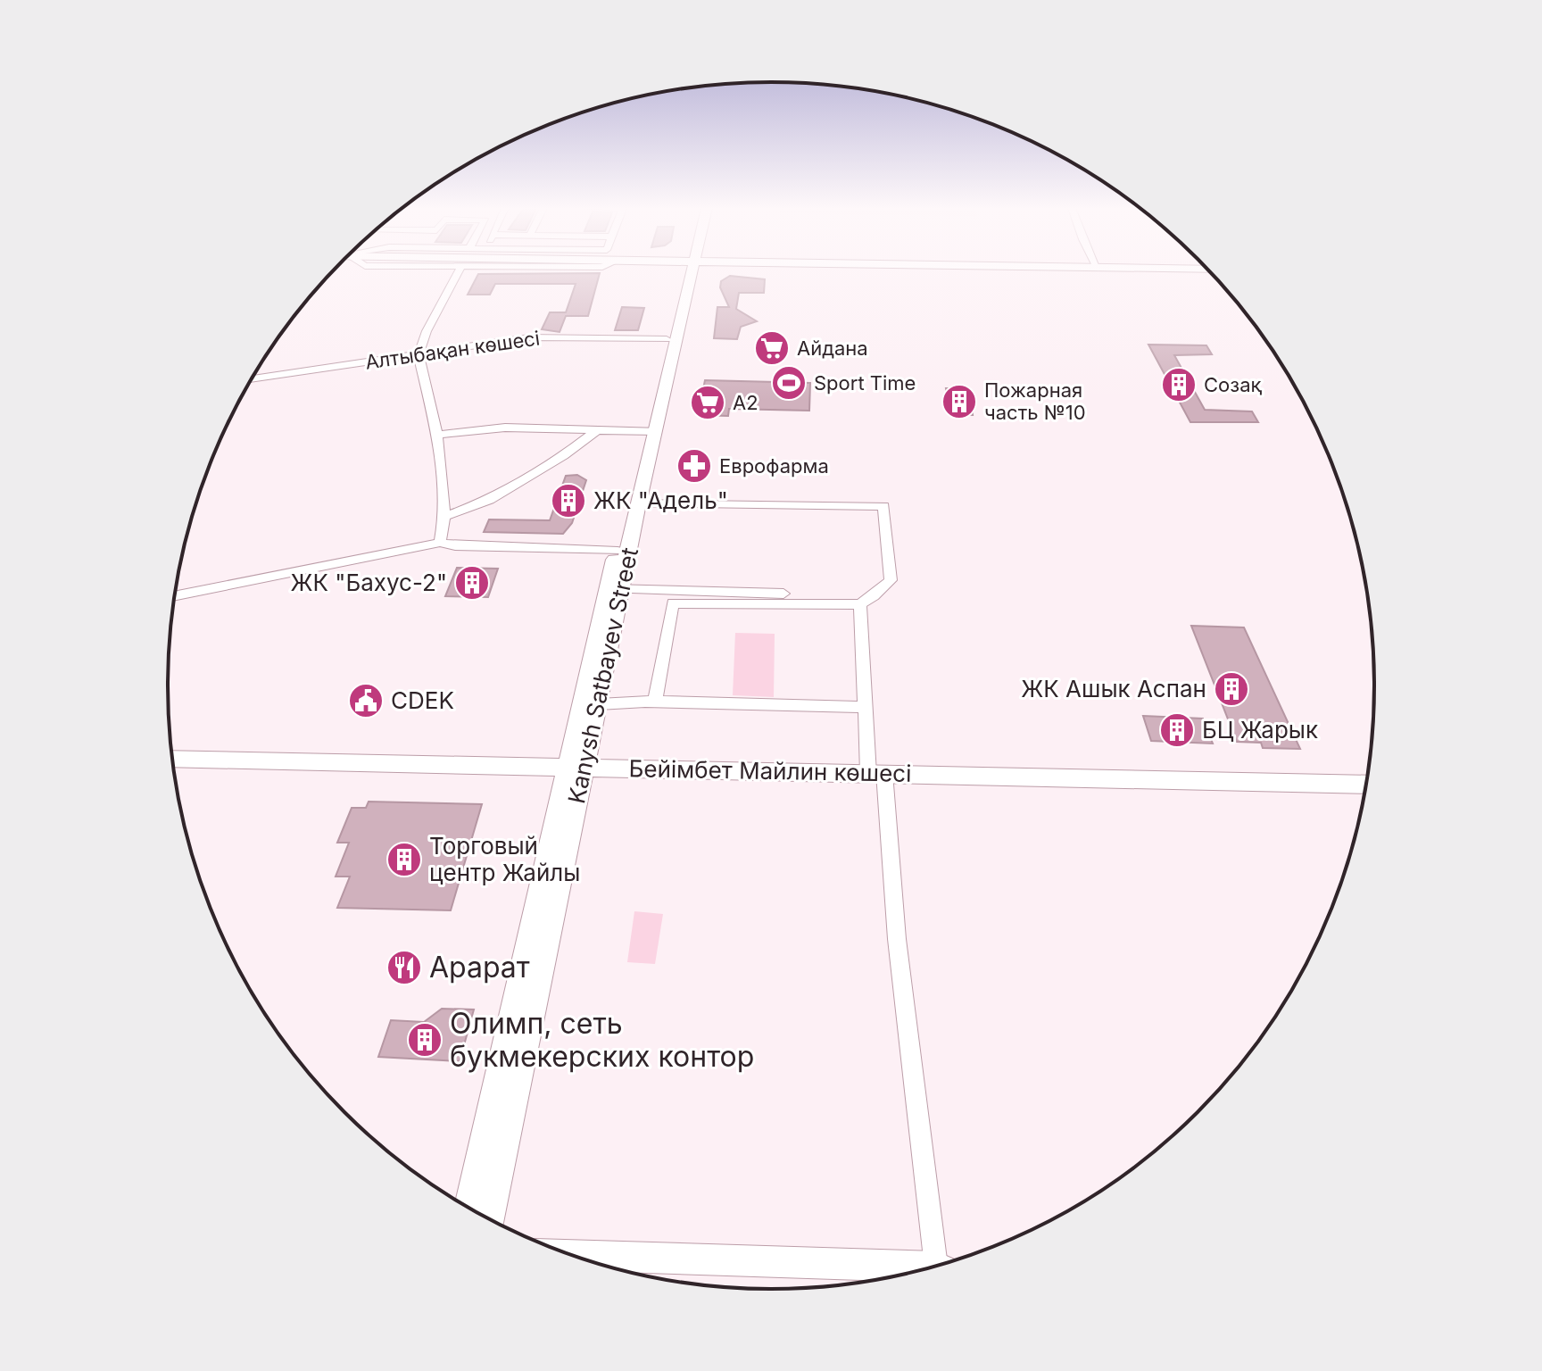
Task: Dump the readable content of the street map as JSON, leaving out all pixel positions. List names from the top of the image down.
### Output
{
  "streets": {
    "main road": ["Kanysh Satbayev Street", "Бейімбет Майлин көшесі"],
    "street": ["Алтыбақан көшесі"]
  },
  "crossings": [
    ["Алтыбақан көшесі", "Kanysh Satbayev Street"],
    ["Kanysh Satbayev Street", "Бейімбет Майлин көшесі"]
  ],
  "places": {
    "supermarket": ["Айдана", "А2"],
    "sports": ["Sport Time"],
    "building": [
      "Созақ",
      "Пожарная часть №10",
      "ЖК \"Адель\"",
      "ЖК \"Бахус-2\"",
      "ЖК Ашык Аспан",
      "БЦ Жарык",
      "Торговый центр Жайлы",
      "Олимп, сеть букмекерских контор"
    ],
    "pharmacy": ["Еврофарма"],
    "public building": ["CDEK"],
    "restaurant": ["Арарат"]
  }
}
